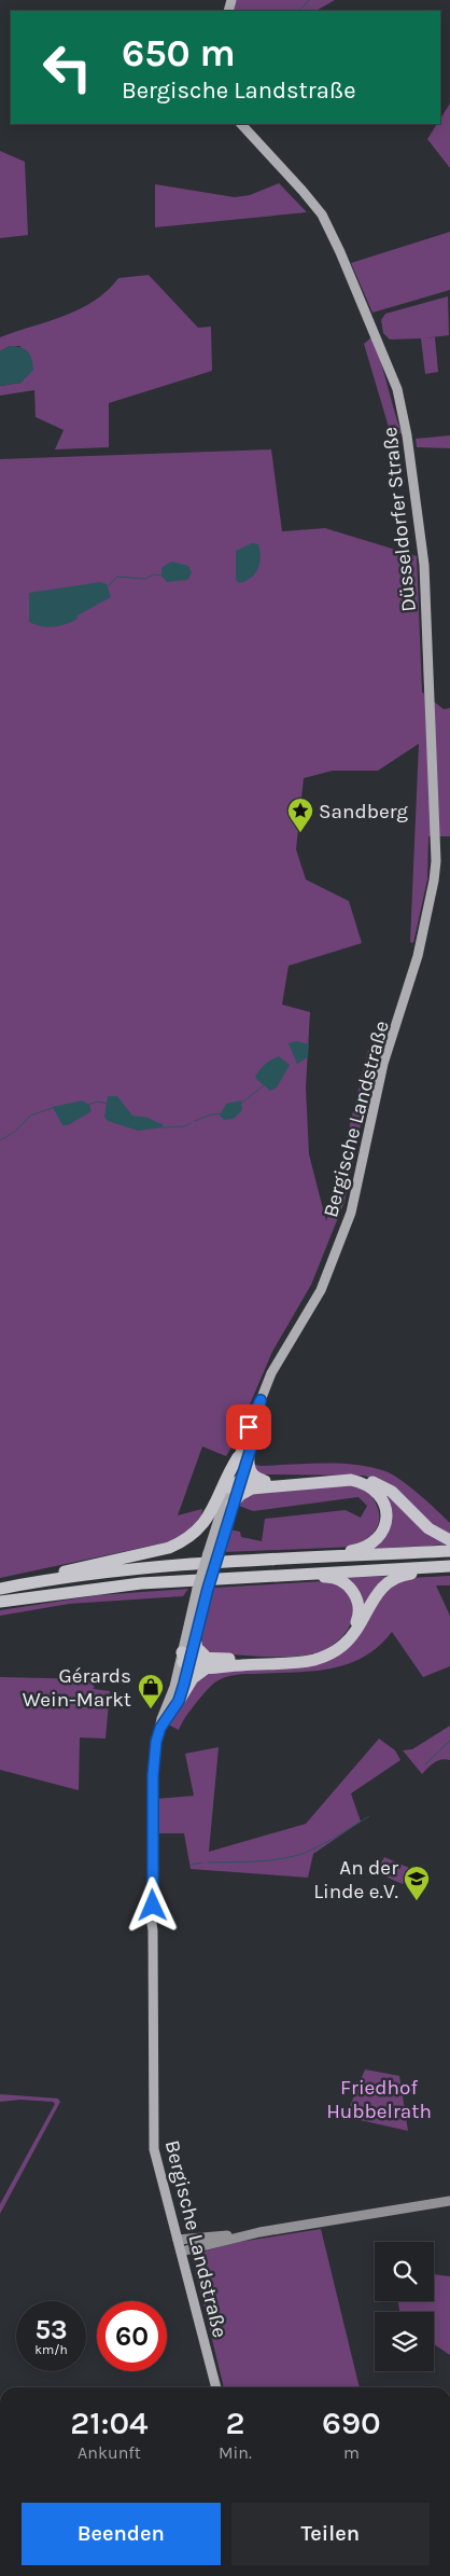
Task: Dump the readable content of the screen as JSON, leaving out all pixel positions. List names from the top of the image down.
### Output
{
  "streets": {
    "main road": ["Düsseldorfer Straße", "Bergische Landstraße"]
  },
  "crossings": [
    ["Düsseldorfer Straße", "Bergische Landstraße"]
  ],
  "parks": ["Friedhof Hubbelrath"],
  "places": {
    "place": ["Sandberg"],
    "shop": ["Gérards Wein-Markt"],
    "school or university": ["An der Linde e.V."]
  },
  "page": {
    "turn": ["650 m", "Bergische Landstraße"],
    "speed": "53 km/h",
    "limit": "60",
    "eta": [
      "21:04",
      "Ankunft",
      "2",
      "Min.",
      "690",
      "m"
    ],
    "buttons": ["Beenden", "Teilen"]
  }
}
